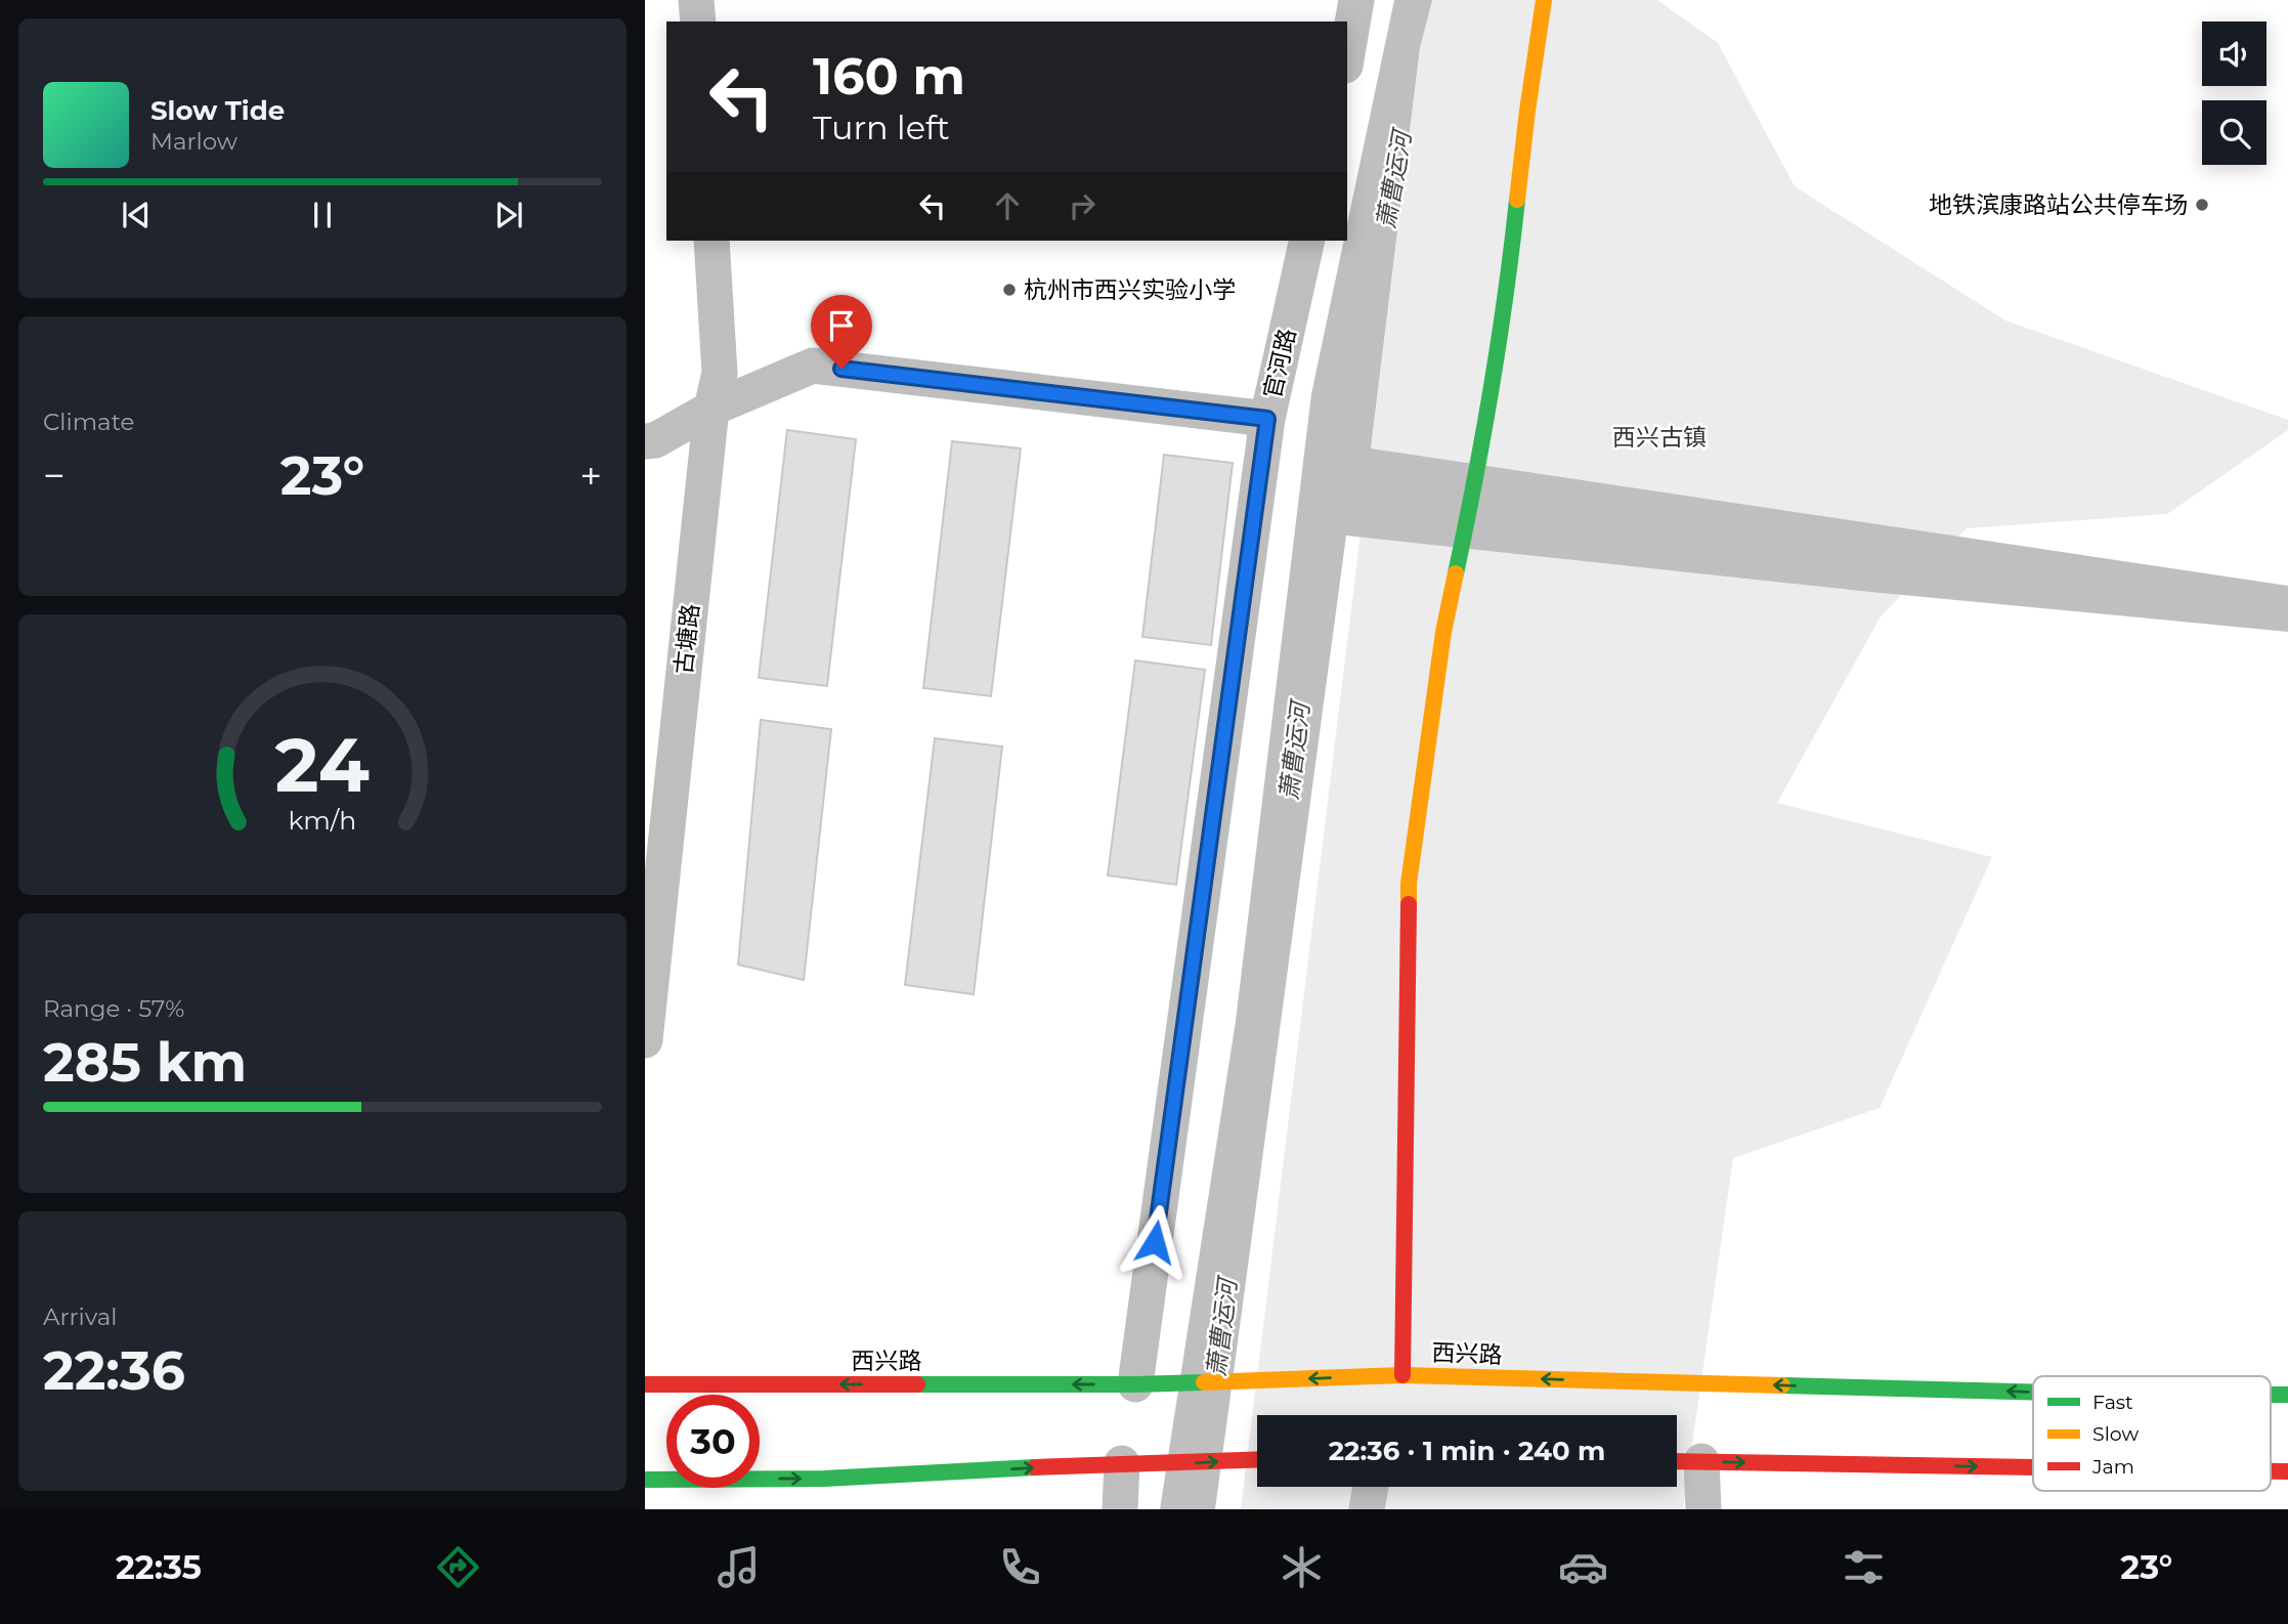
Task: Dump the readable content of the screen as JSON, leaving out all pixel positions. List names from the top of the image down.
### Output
{
  "streets": {
    "main road": ["西兴路"],
    "street": ["官河路", "古塘路"]
  },
  "crossings": [
    ["官河路", "西兴路"]
  ],
  "water": ["萧曹运河"],
  "parks": ["西兴古镇"],
  "places": ["地铁滨康路站公共停车场", "杭州市西兴实验小学"],
  "legend": ["Fast", "Slow", "Jam"],
  "page": {
    "turn": ["160 m", "Turn left"],
    "song": ["Slow Tide", "Marlow"],
    "tile": [
      "Climate",
      ["Range · 57%", "285 km"],
      ["Arrival", "22:36"]
    ],
    "heat": ["−", "23°", "+"],
    "limit": "30",
    "trip": "22:36 · 1 min · 240 m",
    "tabs": ["22:35", "23°"],
    "gauge": ["24", "km/h"]
  }
}
